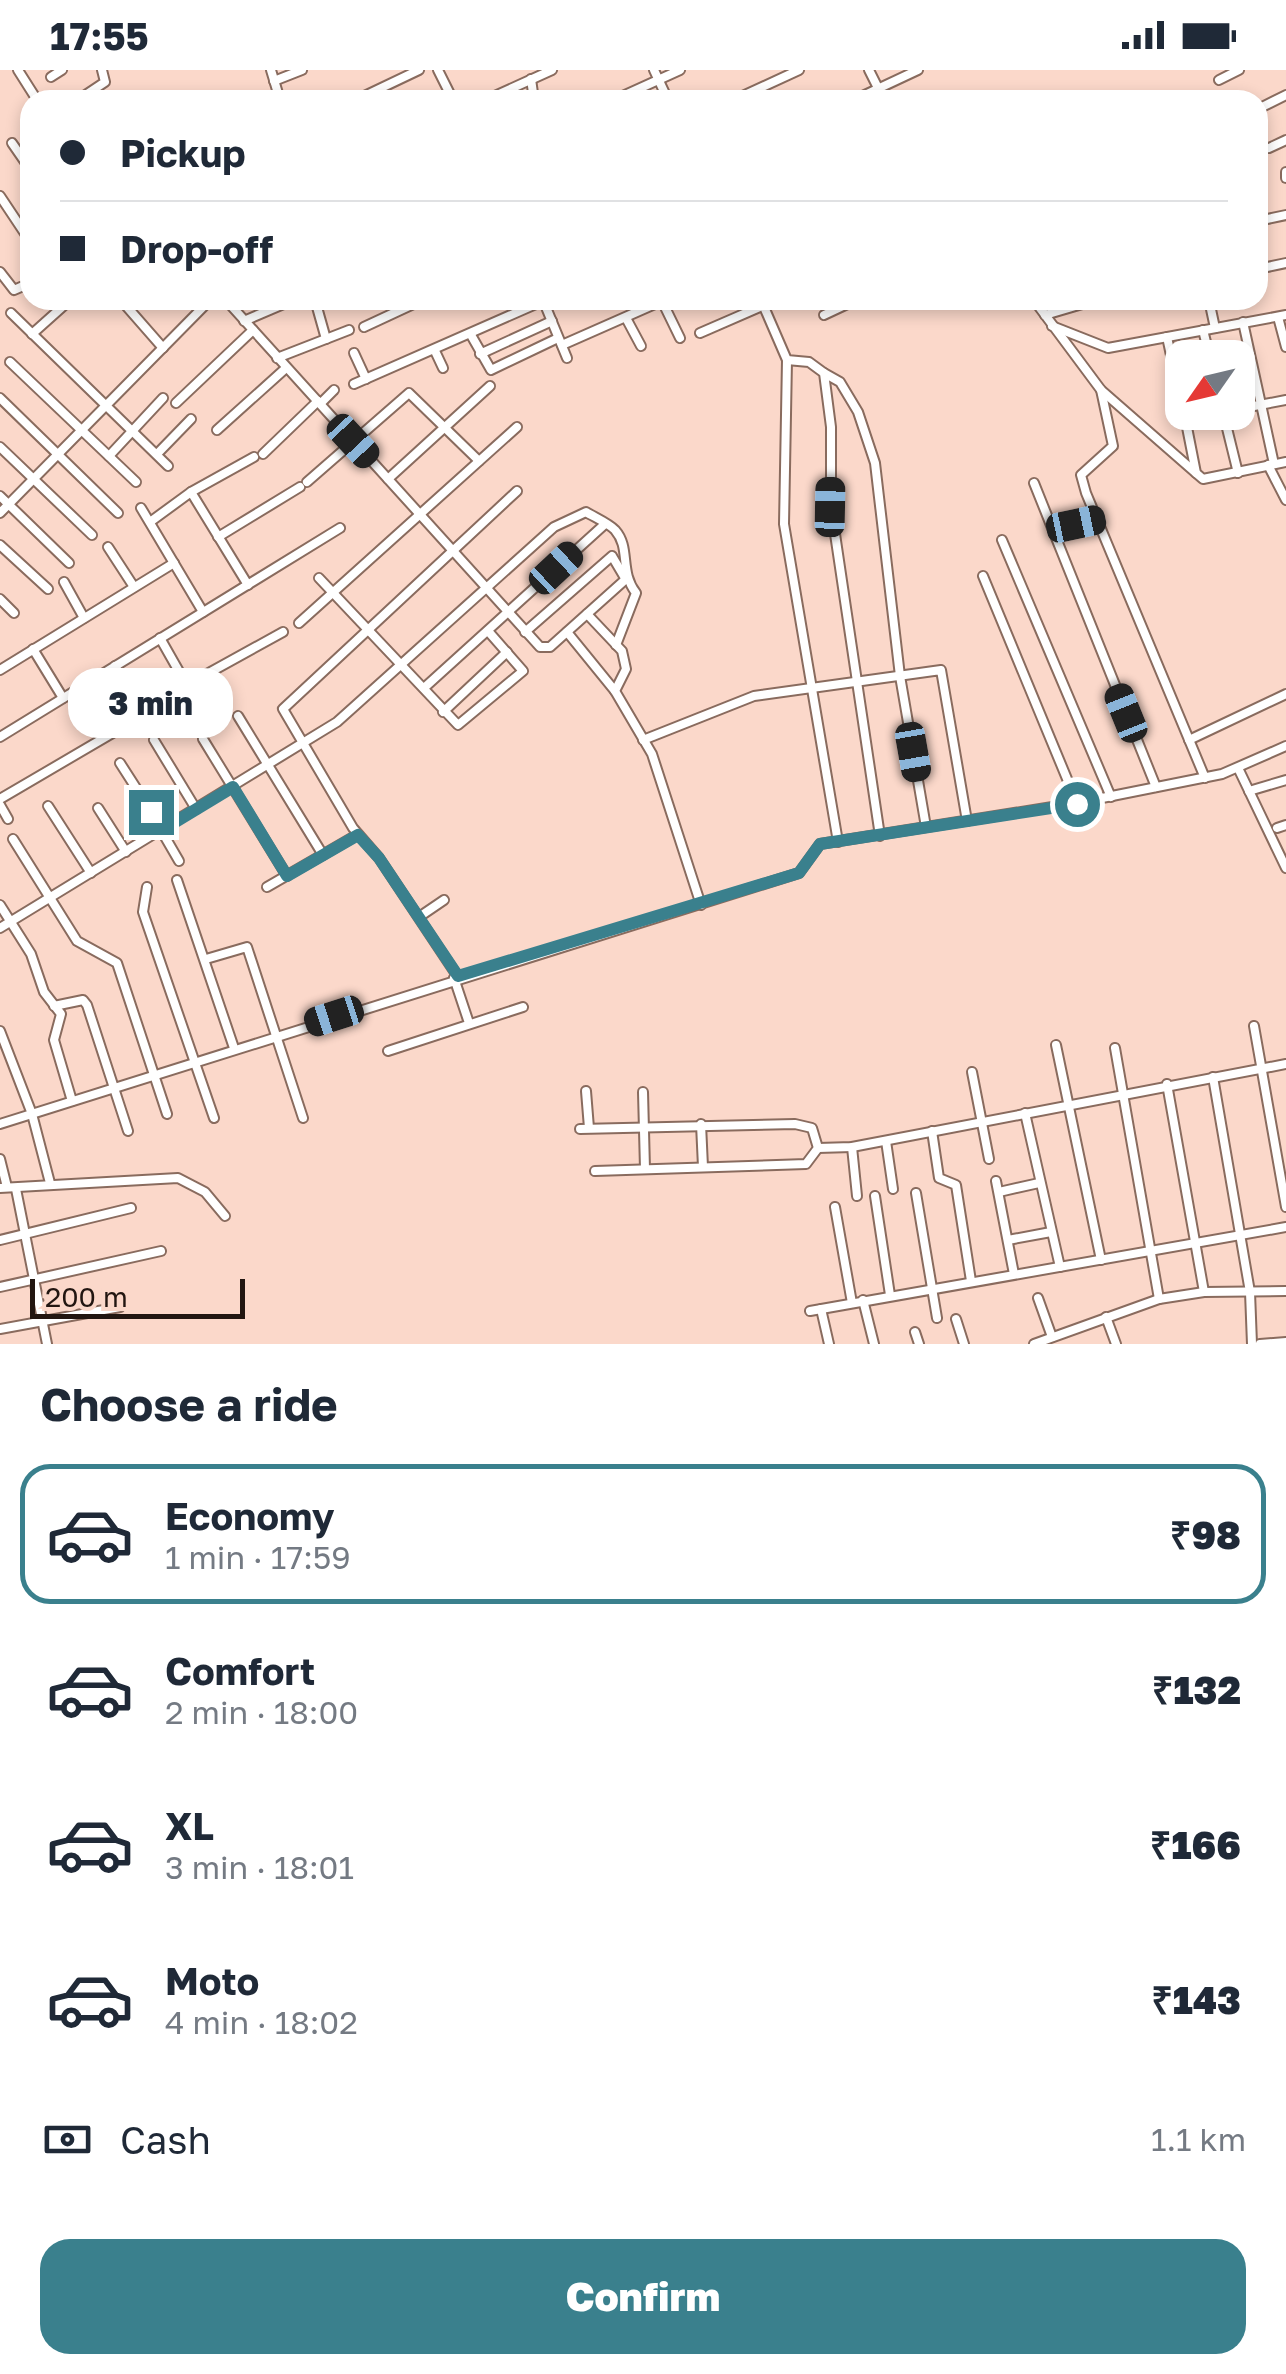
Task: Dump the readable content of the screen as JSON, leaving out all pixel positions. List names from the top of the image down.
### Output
{
  "scale_bar": "200 m",
  "north": "bottom left",
  "page": {
    "status": "17:55",
    "banner": ["Pickup", "Drop-off"],
    "bubble": "3 min",
    "scale": "200 m",
    "heading": "Choose a ride",
    "list": [
      {
        "name": "Economy",
        "note": "1 min · 17:59",
        "value": "₹98"
      },
      {
        "name": "Comfort",
        "note": "2 min · 18:00",
        "value": "₹132"
      },
      {
        "name": "XL",
        "note": "3 min · 18:01",
        "value": "₹166"
      },
      {
        "name": "Moto",
        "note": "4 min · 18:02",
        "value": "₹143"
      }
    ],
    "pay": ["Cash", "1.1 km"],
    "buttons": "Confirm"
  }
}
